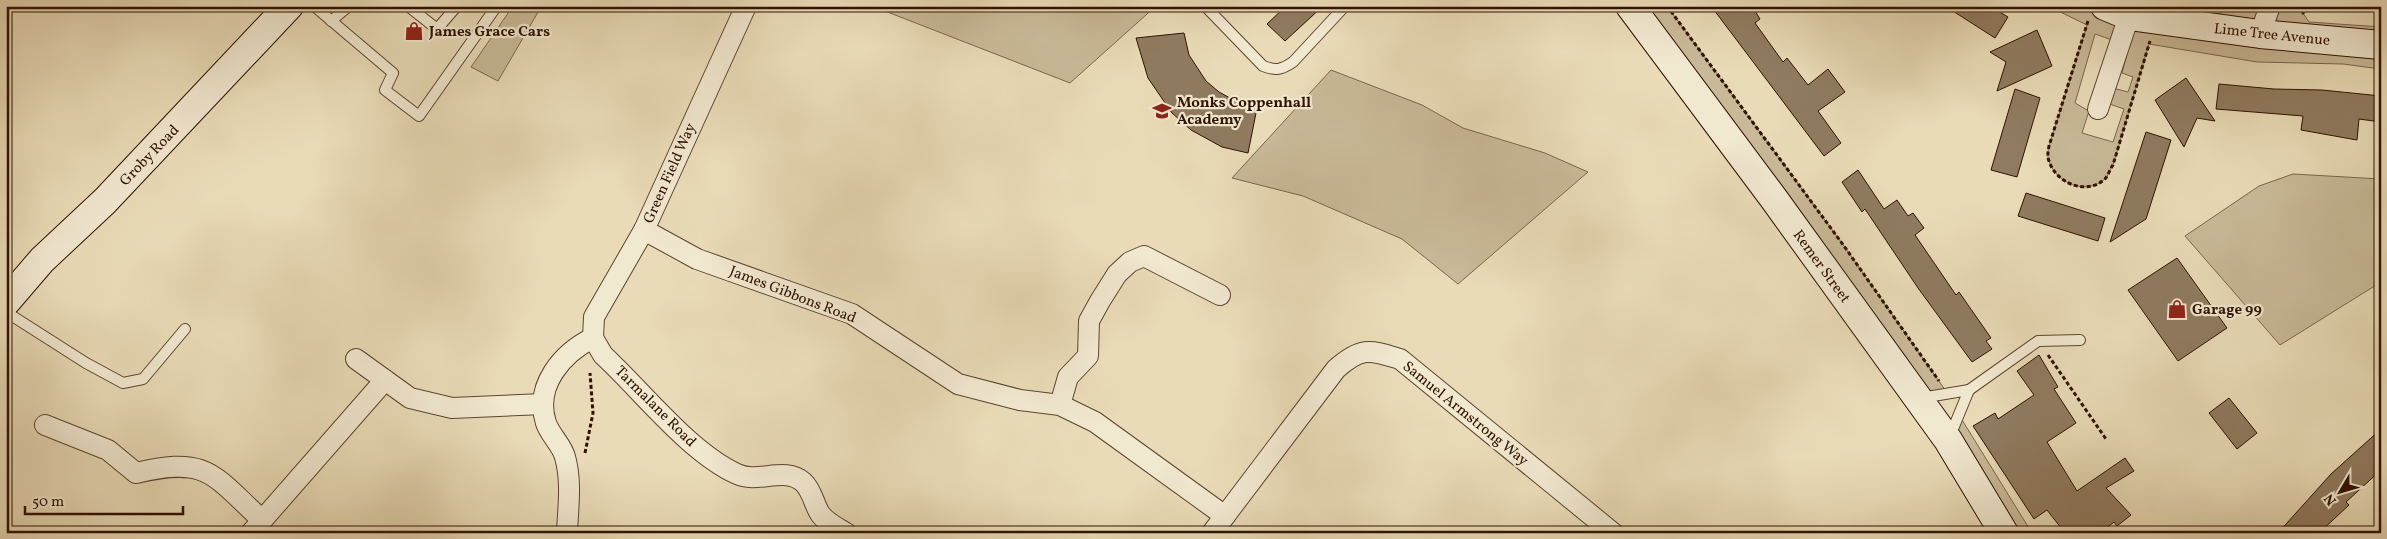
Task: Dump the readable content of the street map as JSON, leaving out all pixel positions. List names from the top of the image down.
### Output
{
  "streets": {
    "street": [
      "Lime Tree Avenue",
      "Groby Road",
      "Green Field Way",
      "Remer Street",
      "James Gibbons Road",
      "Tarmalane Road",
      "Samuel Armstrong Way"
    ]
  },
  "crossings": [
    ["Green Field Way", "James Gibbons Road"],
    ["Green Field Way", "Tarmalane Road"],
    ["James Gibbons Road", "Samuel Armstrong Way"]
  ],
  "places": {
    "shop": ["James Grace Cars", "Garage 99"],
    "school or university": ["Monks Coppenhall Academy"]
  },
  "scale_bar": "50 m",
  "north": "bottom left"
}
